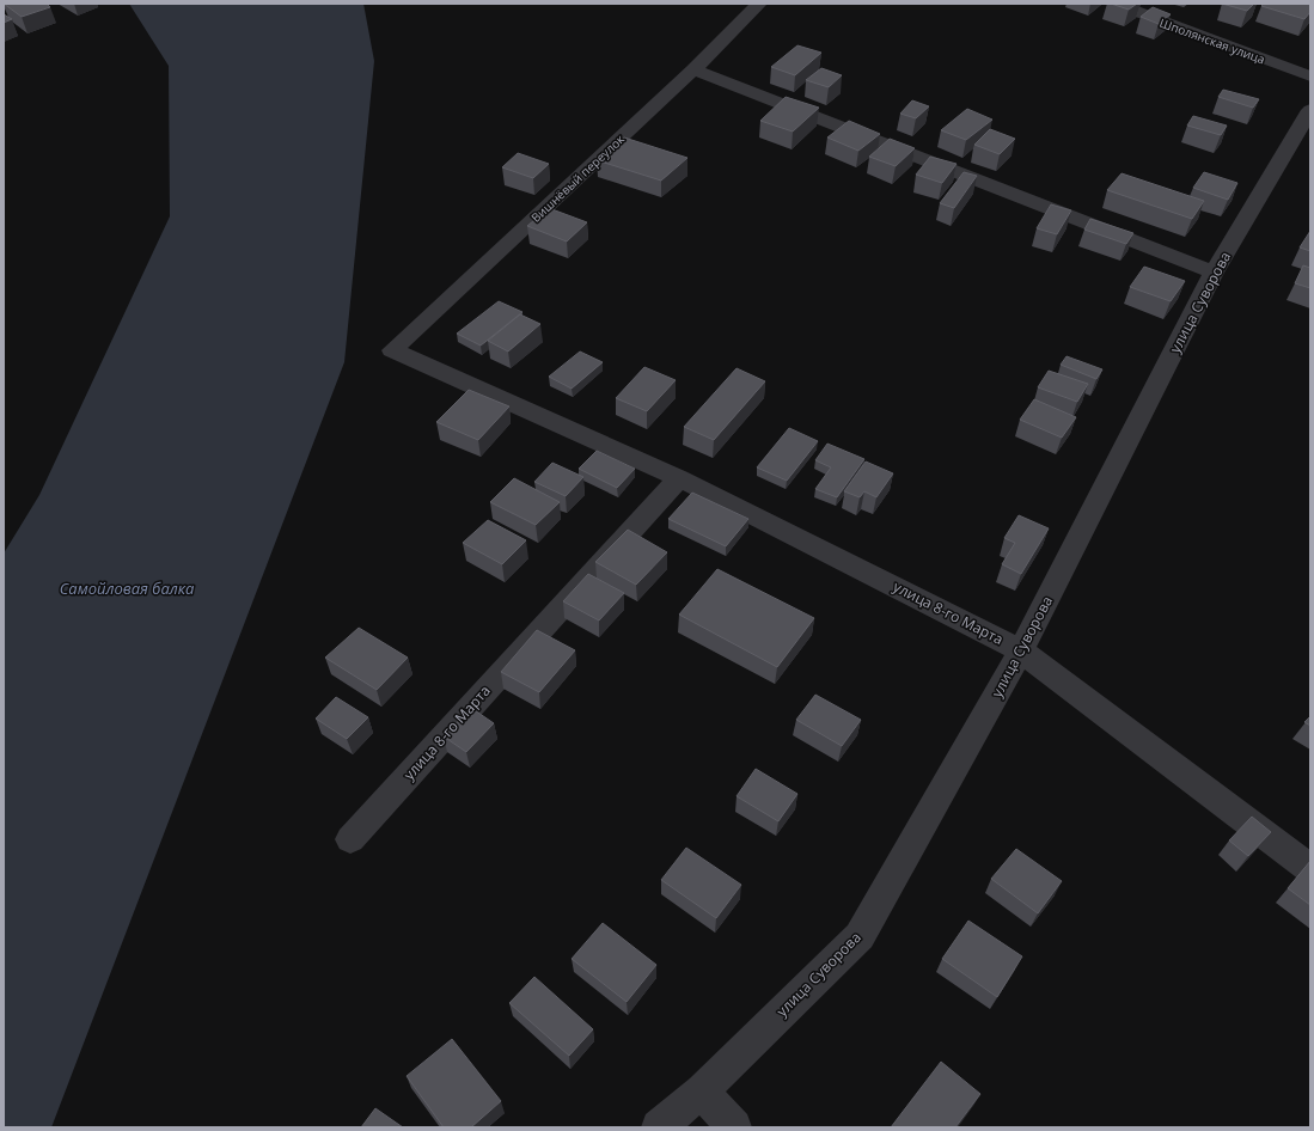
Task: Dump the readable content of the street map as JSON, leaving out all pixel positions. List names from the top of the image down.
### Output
{
  "streets": {
    "street": [
      "Шполянская улица",
      "Вишнёвый переулок",
      "улица Суворова",
      "улица 8-го Марта"
    ]
  },
  "crossings": [
    ["Вишнёвый переулок", "улица 8-го Марта"],
    ["улица Суворова", "улица 8-го Марта"]
  ],
  "water": ["Самойловая балка"]
}
